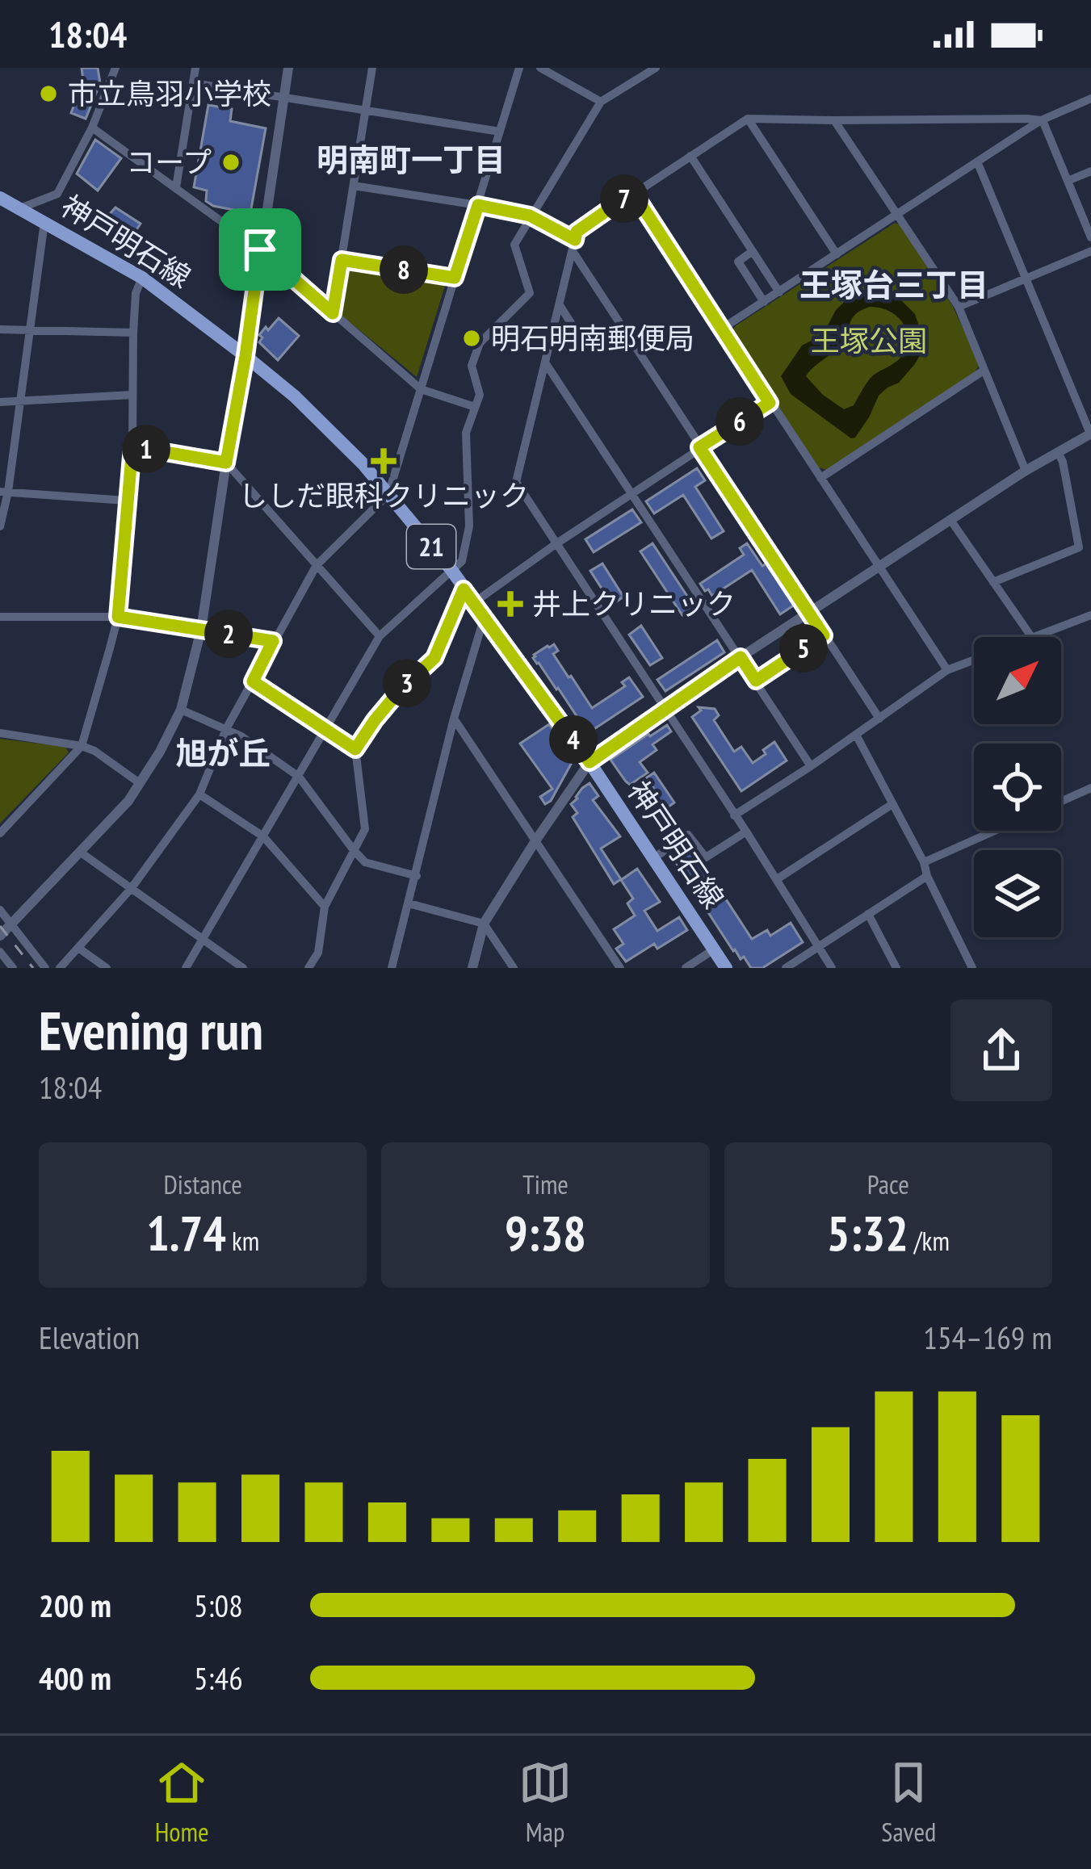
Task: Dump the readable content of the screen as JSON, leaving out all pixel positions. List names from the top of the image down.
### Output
{
  "streets": {
    "main road": ["神戸明石線", "21"]
  },
  "districts": ["明南町一丁目", "王塚台三丁目", "旭が丘"],
  "parks": ["王塚公園"],
  "places": {
    "other": ["市立鳥羽小学校", "コープ", "明石明南郵便局"],
    "health": ["ししだ眼科クリニック", "井上クリニック"]
  },
  "north": "top right",
  "page": {
    "status": "18:04",
    "pins": [
      "7",
      "8",
      "6",
      "1",
      "2",
      "5",
      "3",
      "4"
    ],
    "heading": ["Evening run", "18:04"],
    "stats": [
      ["Distance", "1.74 km"],
      ["Time", "9:38"],
      ["Pace", "5:32 /km"]
    ],
    "chart": ["Elevation", "154–169 m"],
    "list": [
      {
        "name": "200 m",
        "note": "5:08"
      },
      {
        "name": "400 m",
        "note": "5:46"
      }
    ],
    "tabs": ["Home", "Map", "Saved"]
  }
}
